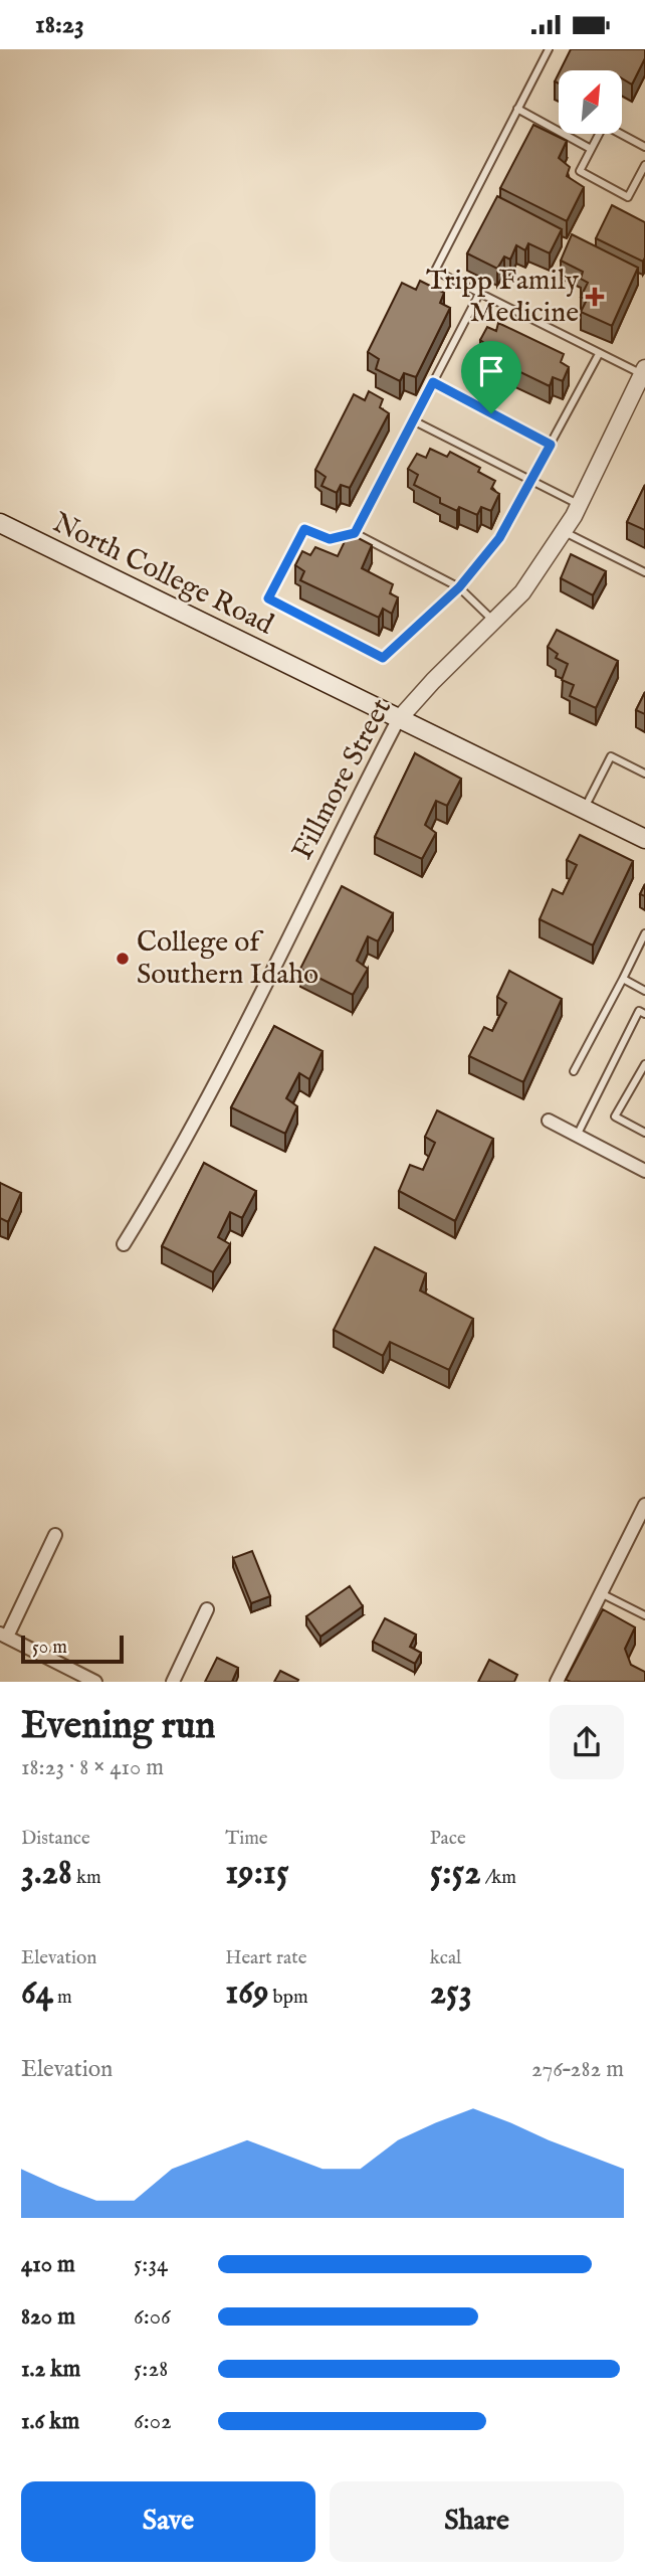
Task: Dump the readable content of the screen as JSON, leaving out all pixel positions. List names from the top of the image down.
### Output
{
  "streets": {
    "main road": ["North College Road"],
    "street": ["Fillmore Street"]
  },
  "crossings": [
    ["North College Road", "Fillmore Street"]
  ],
  "places": {
    "health": ["Tripp Family Medicine"],
    "other": ["College of Southern Idaho"]
  },
  "scale_bar": "50 m",
  "north": "top right",
  "page": {
    "status": "18:23",
    "scale": "50 m",
    "heading": ["Evening run", "18:23 · 8 × 410 m"],
    "stats": [
      ["Distance", "3.28 km"],
      ["Time", "19:15"],
      ["Pace", "5:52 /km"],
      ["Elevation", "64 m"],
      ["Heart rate", "169 bpm"],
      ["kcal", "253"]
    ],
    "chart": ["Elevation", "276–282 m"],
    "list": [
      {
        "name": "410 m",
        "note": "5:34"
      },
      {
        "name": "820 m",
        "note": "6:06"
      },
      {
        "name": "1.2 km",
        "note": "5:28"
      },
      {
        "name": "1.6 km",
        "note": "6:02"
      }
    ],
    "buttons": ["Save", "Share"]
  }
}
